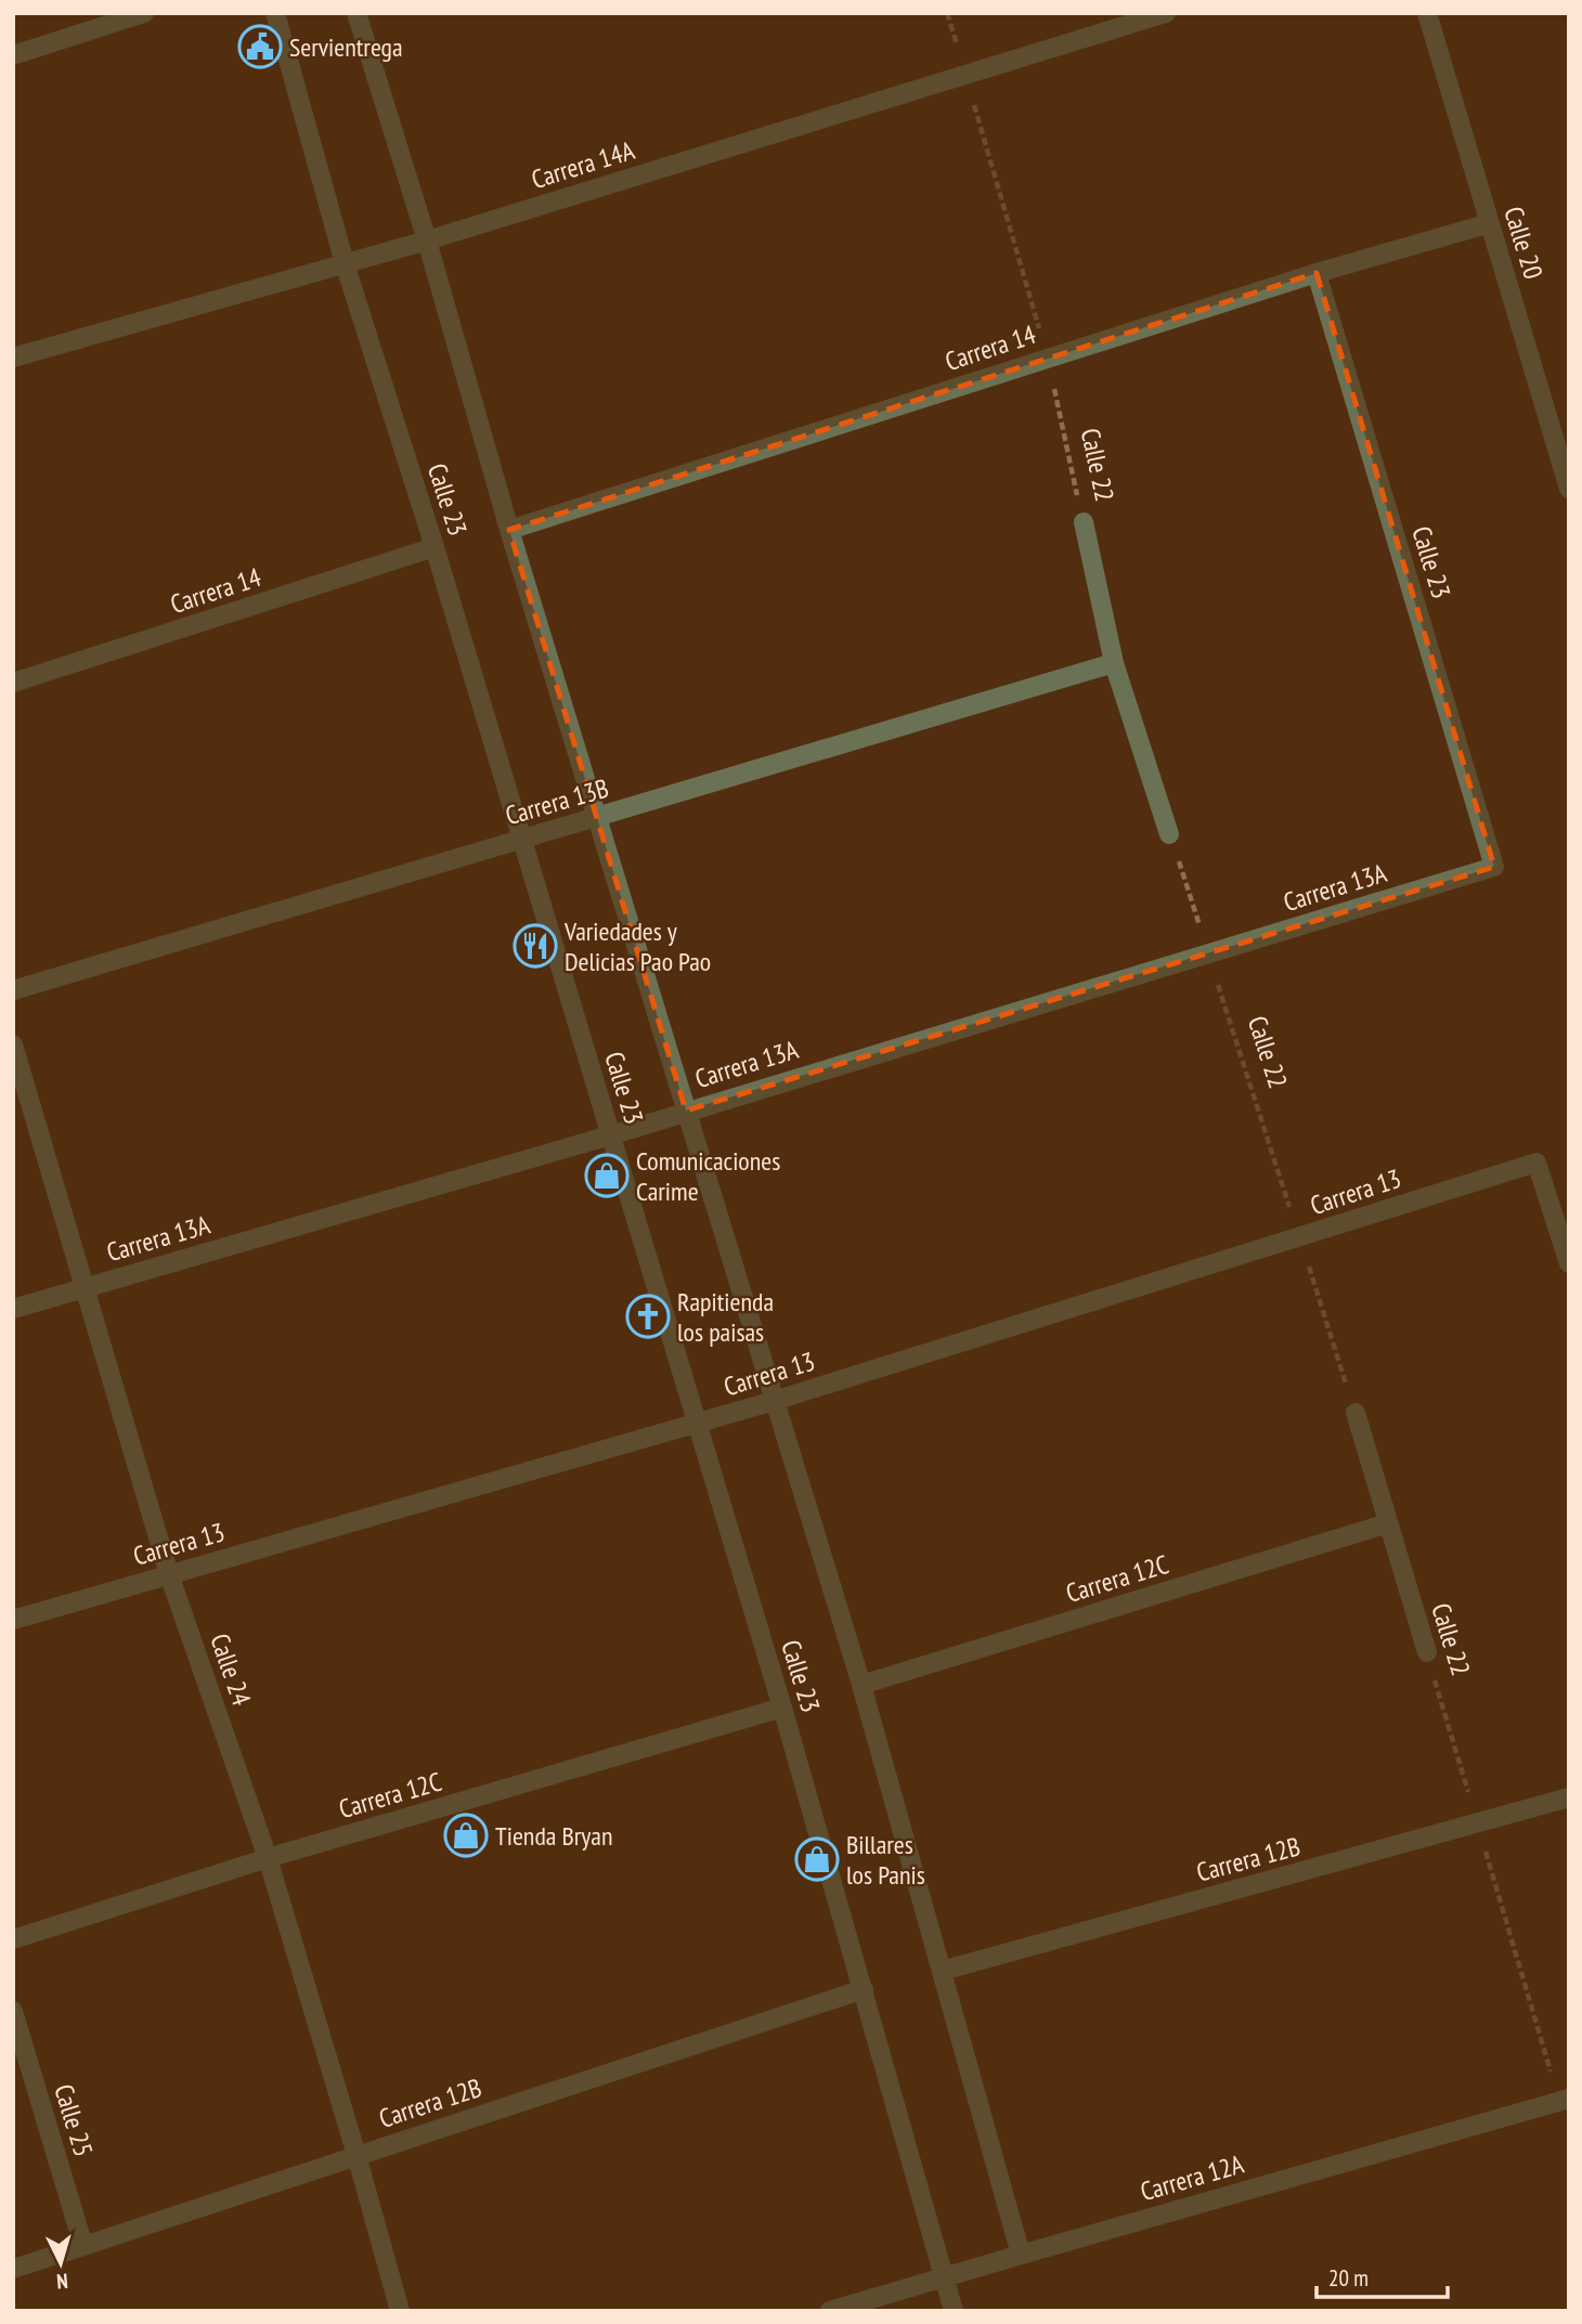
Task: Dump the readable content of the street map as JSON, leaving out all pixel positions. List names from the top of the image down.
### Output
{
  "streets": {
    "street": [
      "Carrera 14A",
      "Calle 20",
      "Carrera 14",
      "Calle 22",
      "Calle 23",
      "Carrera 13B",
      "Carrera 13A",
      "Carrera 13",
      "Carrera 12C",
      "Calle 24",
      "Carrera 12B",
      "Calle 25",
      "Carrera 12A"
    ]
  },
  "crossings": [
    ["Carrera 14A", "Calle 22"],
    ["Carrera 14A", "Calle 23"],
    ["Calle 20", "Carrera 14"],
    ["Carrera 14", "Calle 22"],
    ["Carrera 14", "Calle 23"],
    ["Calle 22", "Carrera 13B"],
    ["Calle 22", "Carrera 13A"],
    ["Calle 22", "Carrera 13"],
    ["Calle 22", "Carrera 12C"],
    ["Calle 22", "Carrera 12B"],
    ["Calle 22", "Carrera 12A"],
    ["Calle 23", "Carrera 13B"],
    ["Calle 23", "Carrera 13A"],
    ["Calle 23", "Carrera 13"],
    ["Calle 23", "Carrera 12C"],
    ["Calle 23", "Carrera 12B"],
    ["Calle 23", "Carrera 12A"],
    ["Carrera 13A", "Calle 24"],
    ["Carrera 13", "Calle 24"],
    ["Carrera 12C", "Calle 24"],
    ["Calle 24", "Carrera 12B"],
    ["Carrera 12B", "Calle 25"]
  ],
  "places": {
    "public building": ["Servientrega"],
    "restaurant": ["Variedades y Delicias Pao Pao"],
    "shop": ["Comunicaciones Carime", "Tienda Bryan", "Billares los Panis"],
    "church": ["Rapitienda los paisas"]
  },
  "scale_bar": "20 m",
  "north": "bottom"
}
